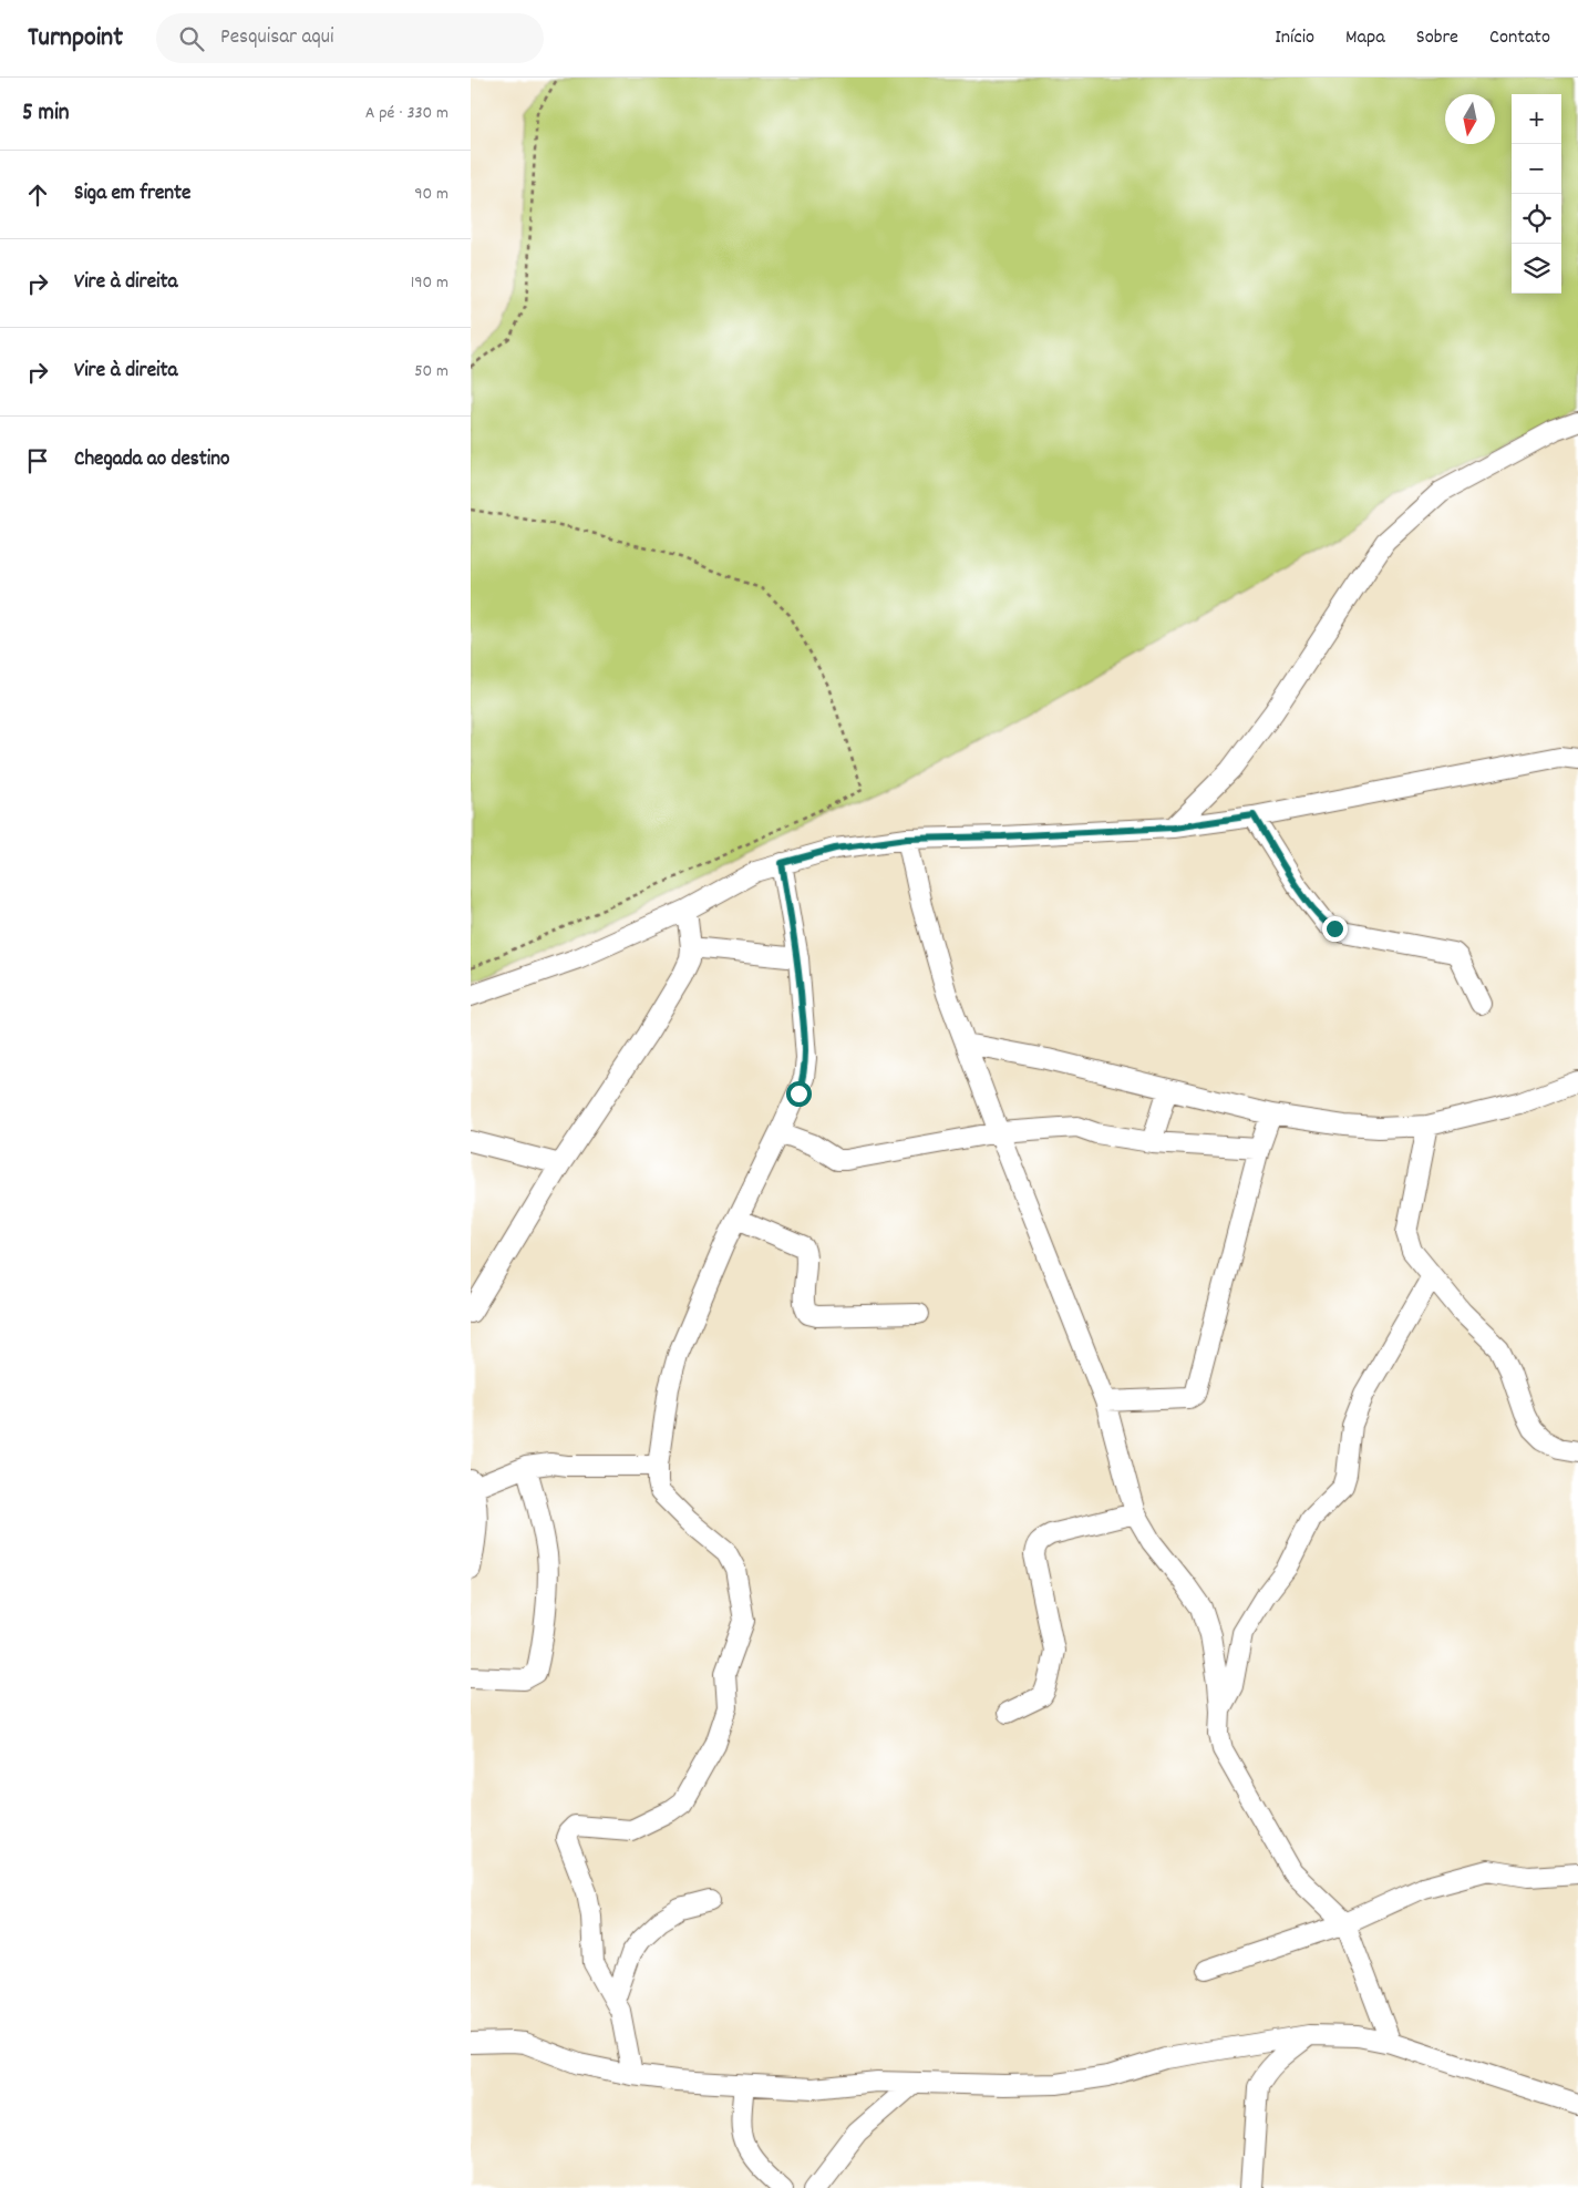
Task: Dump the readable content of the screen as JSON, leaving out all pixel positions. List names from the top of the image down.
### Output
{
  "north": "bottom",
  "page": {
    "header": "Turnpoint",
    "search": "Pesquisar aqui",
    "nav": [
      "Início",
      "Mapa",
      "Sobre",
      "Contato"
    ],
    "heading": ["5 min", "A pé · 330 m"],
    "map_buttons": ["+", "−"],
    "list": [
      ["Siga em frente", "90 m"],
      ["Vire à direita", "190 m"],
      ["Vire à direita", "50 m"],
      "Chegada ao destino"
    ]
  }
}
